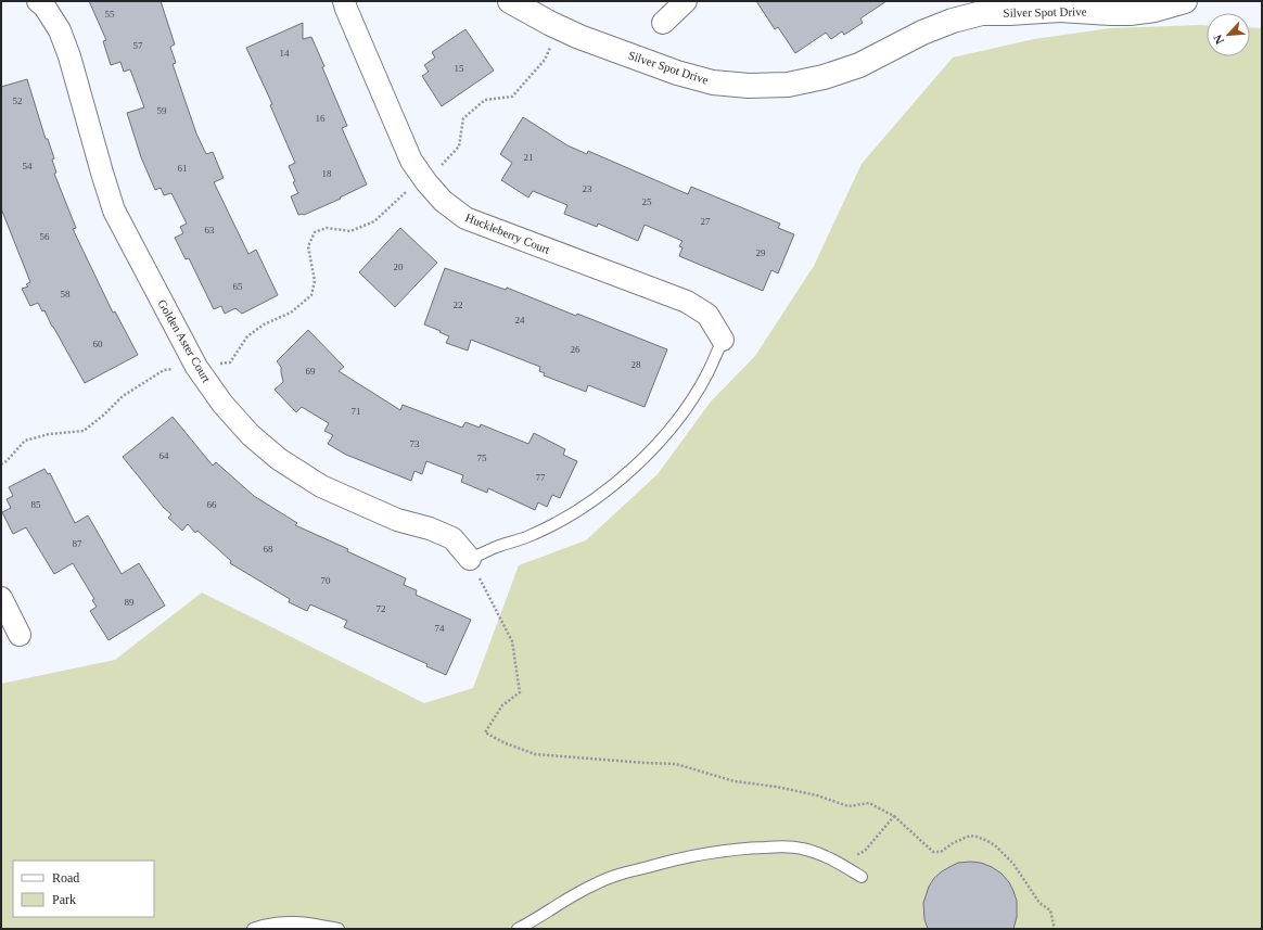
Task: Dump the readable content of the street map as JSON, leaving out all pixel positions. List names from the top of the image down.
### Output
{
  "streets": {
    "street": ["Silver Spot Drive", "Huckleberry Court", "Golden Aster Court"]
  },
  "house_numbers": [
    "55",
    "57",
    "14",
    "15",
    "52",
    "59",
    "16",
    "21",
    "54",
    "61",
    "18",
    "23",
    "25",
    "27",
    "63",
    "56",
    "29",
    "20",
    "65",
    "58",
    "22",
    "24",
    "60",
    "26",
    "28",
    "69",
    "71",
    "73",
    "64",
    "75",
    "77",
    "85",
    "66",
    "87",
    "68",
    "70",
    "89",
    "72",
    "74"
  ],
  "legend": ["Road", "Park"],
  "north": "bottom left"
}
